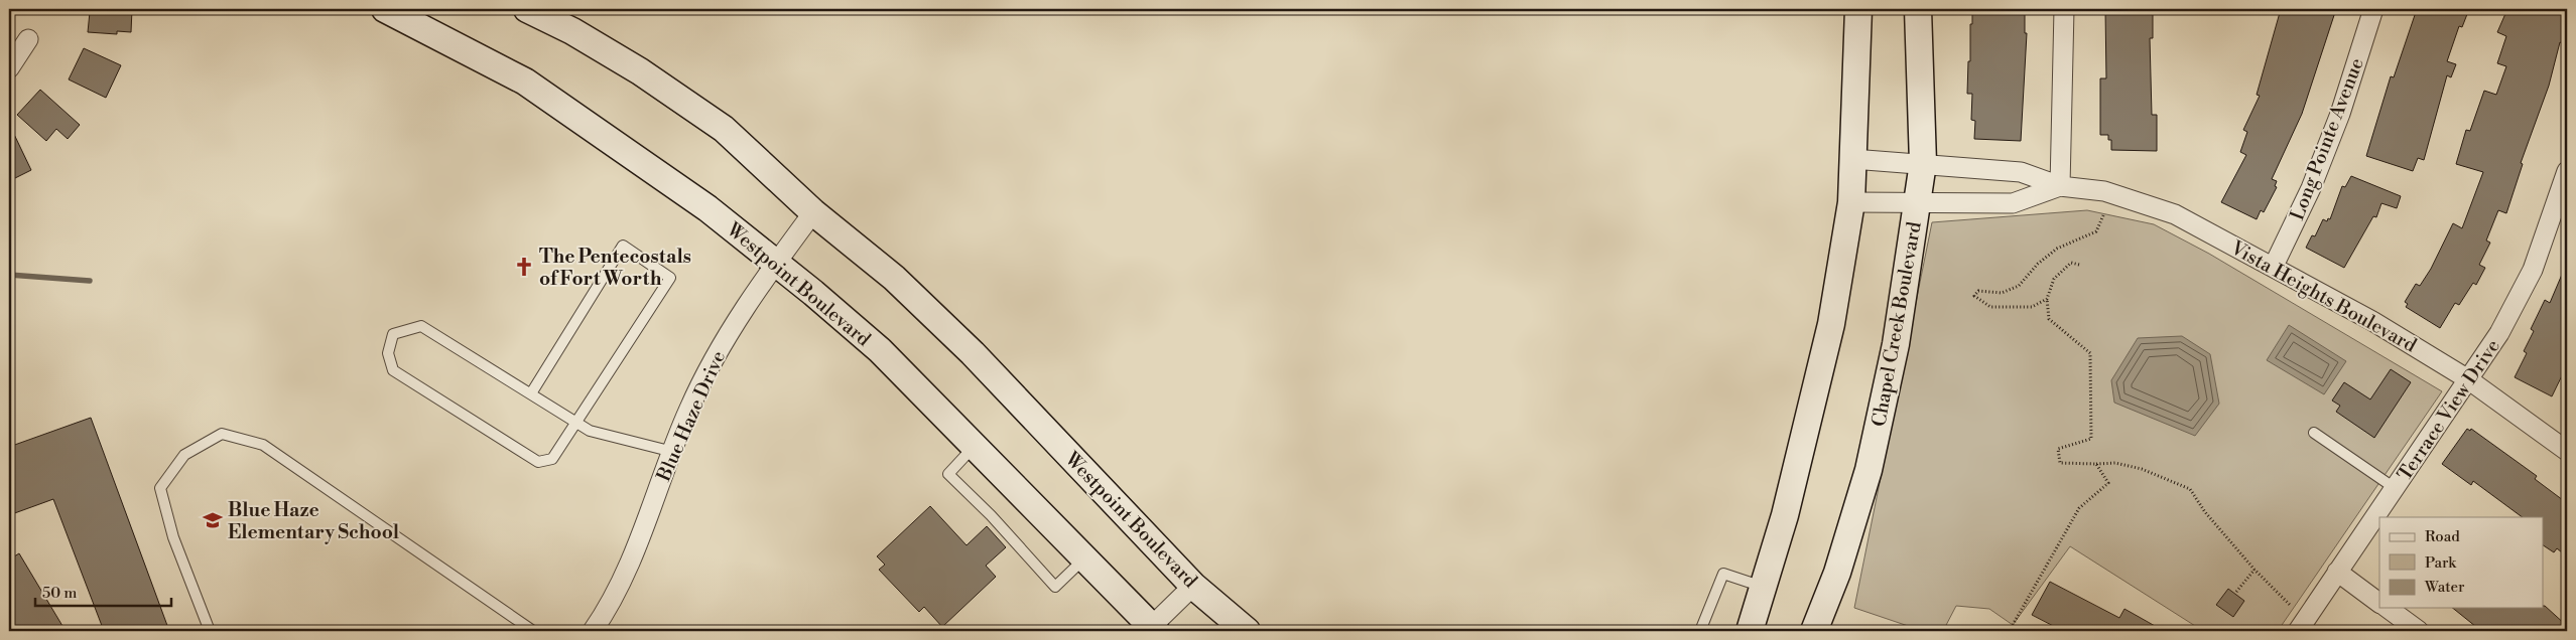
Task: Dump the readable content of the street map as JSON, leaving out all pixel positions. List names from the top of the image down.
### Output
{
  "streets": {
    "main road": ["Westpoint Boulevard", "Chapel Creek Boulevard"],
    "street": [
      "Long Pointe Avenue",
      "Vista Heights Boulevard",
      "Terrace View Drive",
      "Blue Haze Drive"
    ]
  },
  "crossings": [
    ["Long Pointe Avenue", "Vista Heights Boulevard"],
    ["Westpoint Boulevard", "Blue Haze Drive"],
    ["Vista Heights Boulevard", "Chapel Creek Boulevard"],
    ["Vista Heights Boulevard", "Terrace View Drive"]
  ],
  "places": {
    "church": ["The Pentecostals of Fort Worth"],
    "school or university": ["Blue Haze Elementary School"]
  },
  "legend": ["Road", "Park", "Water"],
  "scale_bar": "50 m"
}
